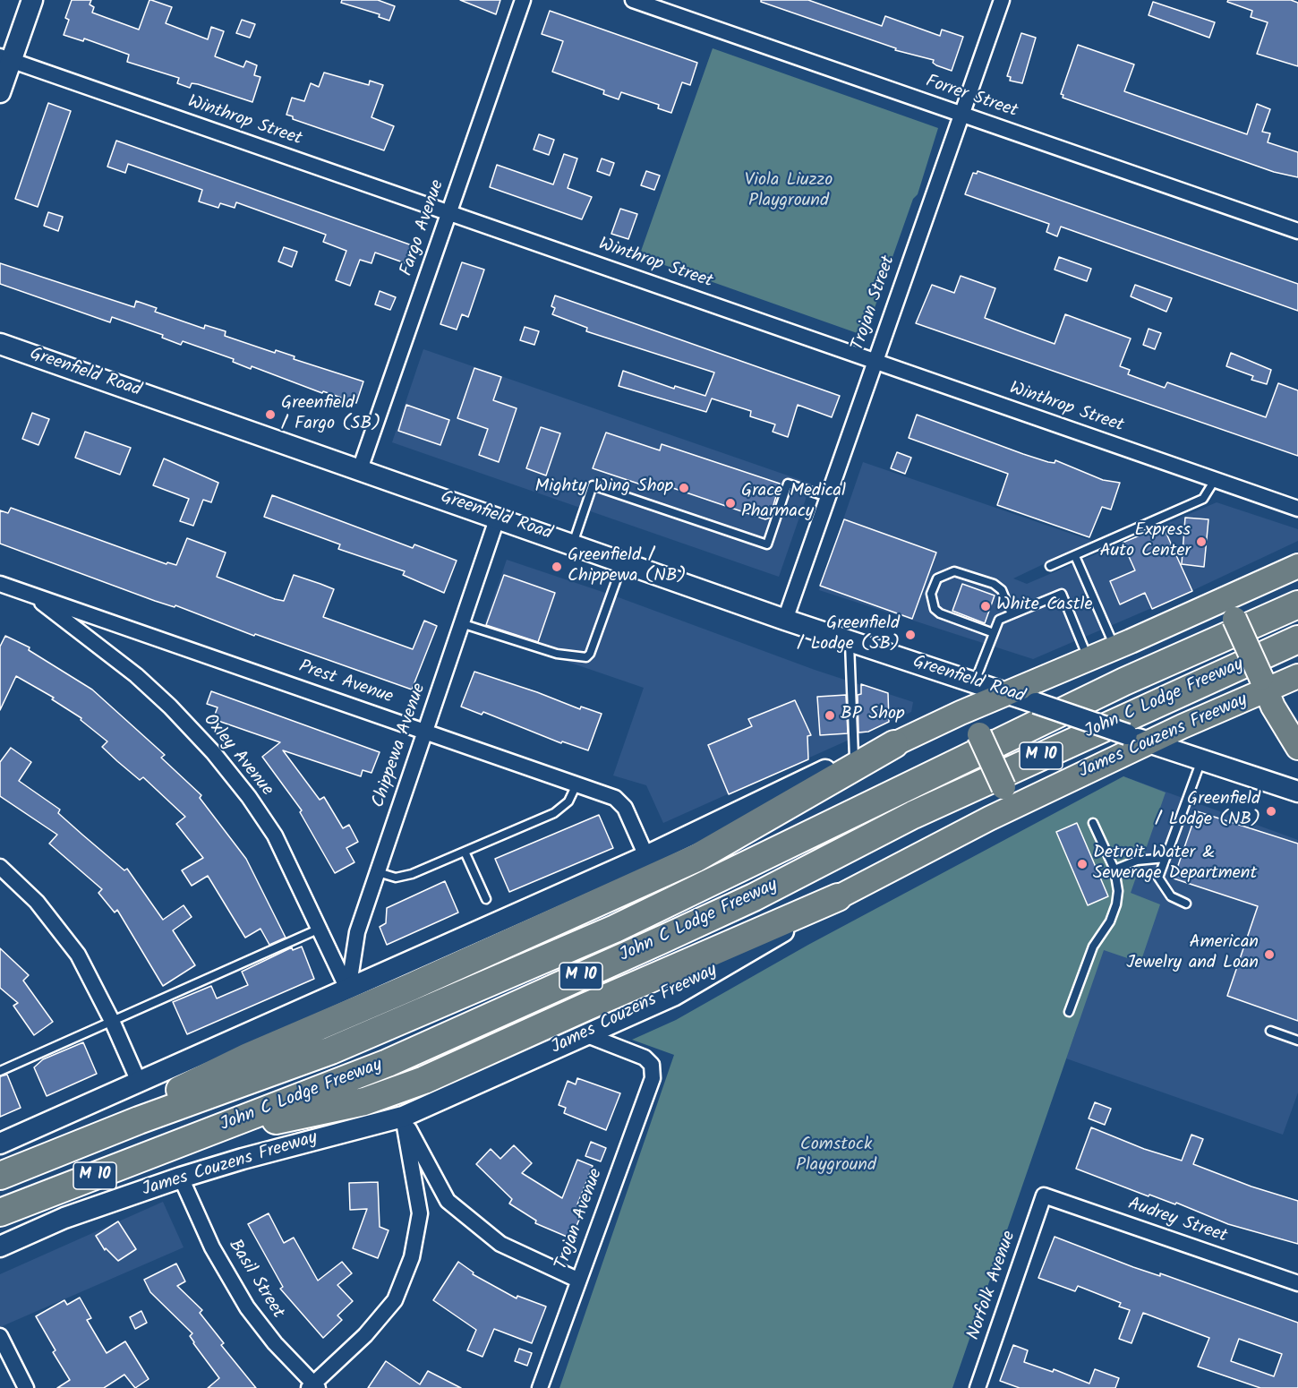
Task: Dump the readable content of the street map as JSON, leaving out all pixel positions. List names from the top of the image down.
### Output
{
  "streets": {
    "highway": ["John C Lodge Freeway", "M 10"],
    "main road": ["Greenfield Road", "James Couzens Freeway"],
    "street": [
      "Forrer Street",
      "Winthrop Street",
      "Fargo Avenue",
      "Trojan Street",
      "Prest Avenue",
      "Chippewa Avenue",
      "Oxley Avenue",
      "Trojan Avenue",
      "Audrey Street",
      "Basil Street",
      "Norfolk Avenue"
    ]
  },
  "crossings": [
    ["Forrer Street", "Trojan Street"],
    ["Winthrop Street", "Fargo Avenue"],
    ["Winthrop Street", "Trojan Street"],
    ["Fargo Avenue", "Greenfield Road"],
    ["Trojan Street", "Greenfield Road"],
    ["Greenfield Road", "James Couzens Freeway"],
    ["Greenfield Road", "Chippewa Avenue"],
    ["Prest Avenue", "Chippewa Avenue"],
    ["Prest Avenue", "Oxley Avenue"],
    ["James Couzens Freeway", "Trojan Avenue"],
    ["James Couzens Freeway", "Basil Street"],
    ["Chippewa Avenue", "Oxley Avenue"],
    ["Audrey Street", "Norfolk Avenue"]
  ],
  "parks": ["Viola Liuzzo Playground", "Comstock Playground"],
  "places": [
    "Greenfield / Fargo (SB)",
    "Mighty Wing Shop",
    "Grace Medical Pharmacy",
    "Express Auto Center",
    "Greenfield / Chippewa (NB)",
    "White Castle",
    "Greenfield / Lodge (SB)",
    "BP Shop",
    "Greenfield / Lodge (NB)",
    "Detroit Water & Sewerage Department",
    "American Jewelry and Loan"
  ]
}
